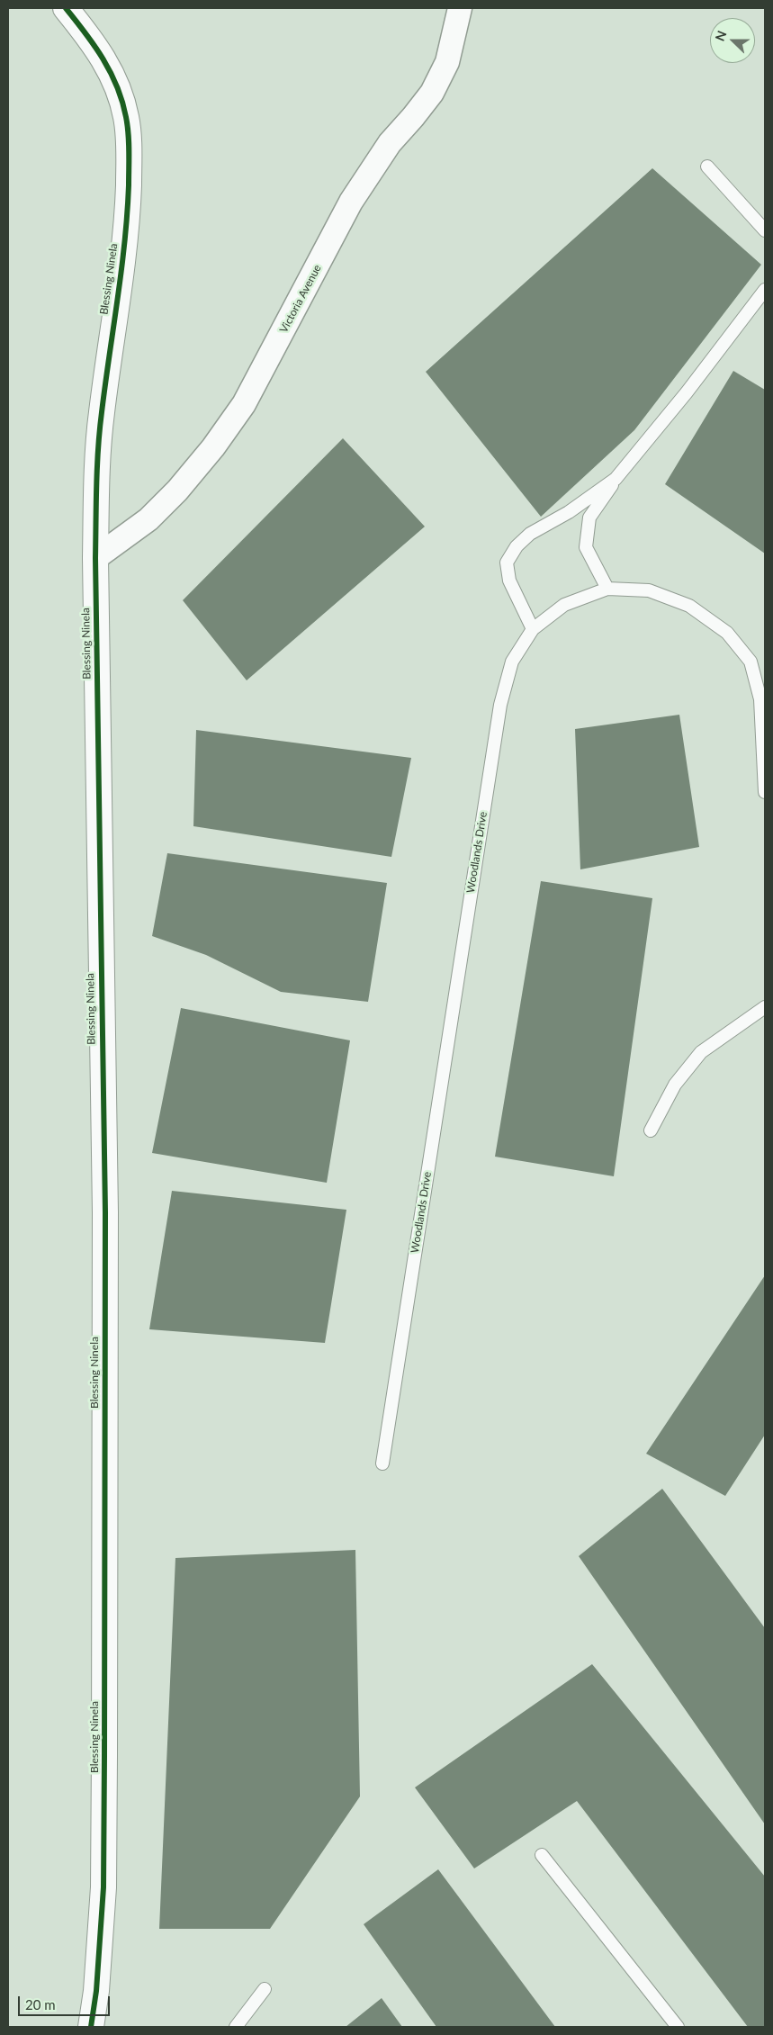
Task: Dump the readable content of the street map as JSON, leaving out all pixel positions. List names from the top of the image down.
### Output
{
  "streets": {
    "street": ["Blessing Ninela", "Victoria Avenue"],
    "lane": ["Woodlands Drive"]
  },
  "crossings": [
    ["Blessing Ninela", "Victoria Avenue"]
  ],
  "scale_bar": "20 m",
  "north": "left"
}
